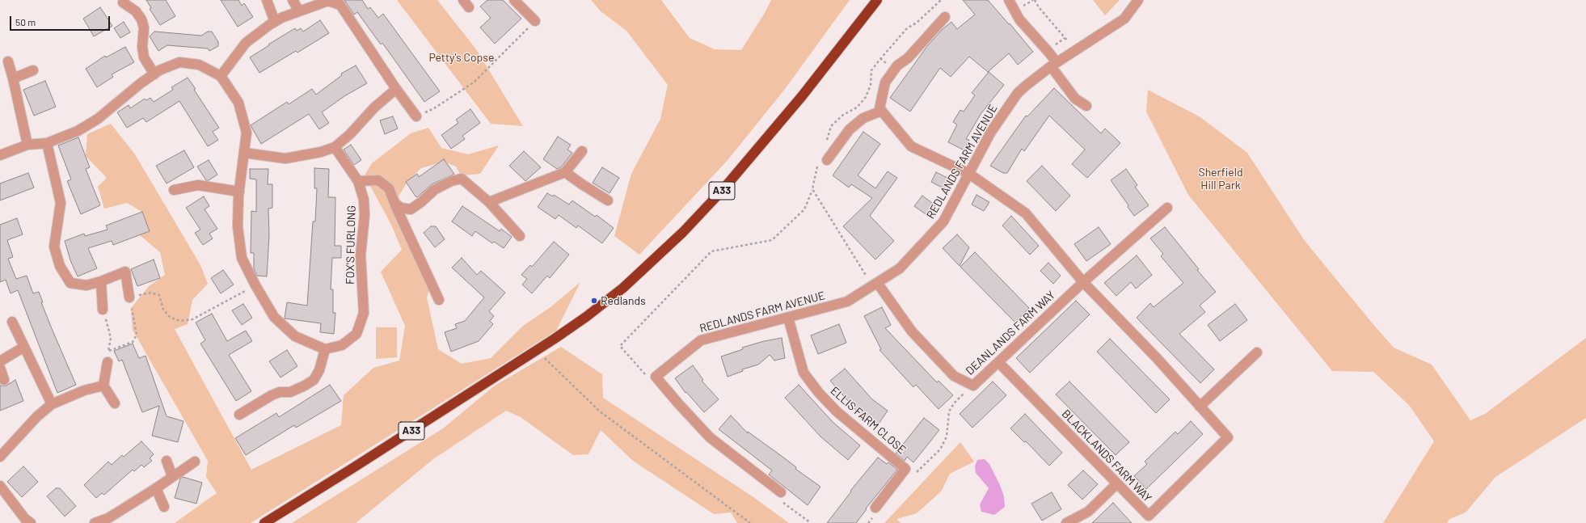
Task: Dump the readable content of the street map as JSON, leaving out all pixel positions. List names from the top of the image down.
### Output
{
  "streets": {
    "highway": ["A33"],
    "street": [
      "REDLANDS FARM AVENUE",
      "FOX'S FURLONG",
      "DEANLANDS FARM WAY",
      "ELLIS FARM CLOSE",
      "BLACKLANDS FARM WAY"
    ]
  },
  "crossings": [
    ["REDLANDS FARM AVENUE", "DEANLANDS FARM WAY"],
    ["REDLANDS FARM AVENUE", "ELLIS FARM CLOSE"],
    ["REDLANDS FARM AVENUE", "BLACKLANDS FARM WAY"],
    ["DEANLANDS FARM WAY", "BLACKLANDS FARM WAY"]
  ],
  "parks": ["Petty's Copse", "Sherfield Hill Park"],
  "places": ["Redlands"],
  "scale_bar": "50 m"
}
